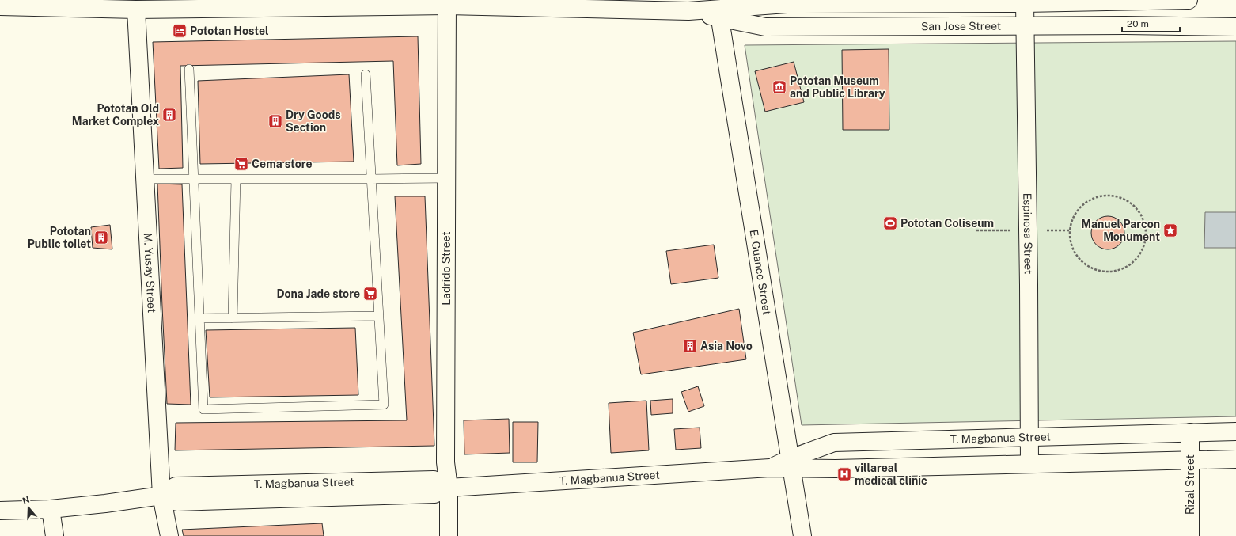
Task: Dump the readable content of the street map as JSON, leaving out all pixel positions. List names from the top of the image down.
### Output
{
  "streets": {
    "street": [
      "San Jose Street",
      "Espinosa Street",
      "Ladrido Street",
      "E. Guanco Street",
      "M. Yusay Street",
      "T. Magbanua Street",
      "Rizal Street"
    ]
  },
  "crossings": [
    ["San Jose Street", "Espinosa Street"],
    ["San Jose Street", "Ladrido Street"],
    ["San Jose Street", "E. Guanco Street"],
    ["San Jose Street", "M. Yusay Street"],
    ["Espinosa Street", "T. Magbanua Street"],
    ["Ladrido Street", "T. Magbanua Street"],
    ["E. Guanco Street", "T. Magbanua Street"],
    ["M. Yusay Street", "T. Magbanua Street"],
    ["T. Magbanua Street", "Rizal Street"]
  ],
  "places": {
    "hotel": ["Pototan Hostel"],
    "museum": ["Pototan Museum and Public Library"],
    "building": [
      "Pototan Old Market Complex",
      "Dry Goods Section",
      "Pototan Public toilet",
      "Asia Novo"
    ],
    "supermarket": ["Cema store", "Dona Jade store"],
    "sports": ["Pototan Coliseum"],
    "place": ["Manuel Parcon Monument"],
    "hospital": ["villareal medical clinic"]
  },
  "scale_bar": "20 m",
  "north": "top"
}
